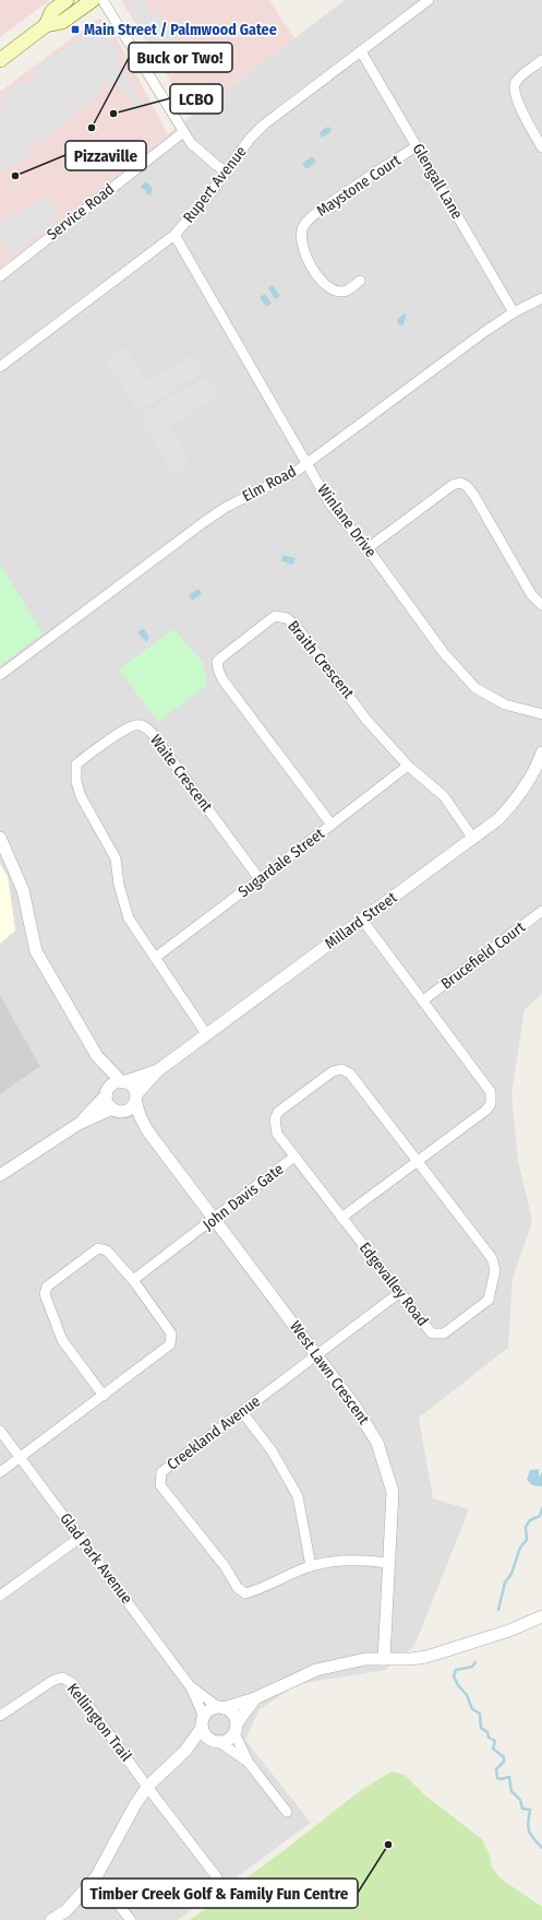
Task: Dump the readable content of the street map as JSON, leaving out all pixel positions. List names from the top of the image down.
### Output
{
  "streets": {
    "street": [
      "Glengall Lane",
      "Rupert Avenue",
      "Maystone Court",
      "Service Road",
      "Elm Road",
      "Winlane Drive",
      "Braith Crescent",
      "Waite Crescent",
      "Sugardale Street",
      "Millard Street",
      "Brucefield Court",
      "John Davis Gate",
      "Edgevalley Road",
      "West Lawn Crescent",
      "Creekland Avenue",
      "Glad Park Avenue",
      "Kellington Trail"
    ]
  },
  "crossings": [
    ["Glengall Lane", "Rupert Avenue"],
    ["Glengall Lane", "Maystone Court"],
    ["Glengall Lane", "Elm Road"],
    ["Rupert Avenue", "Winlane Drive"],
    ["Elm Road", "Winlane Drive"],
    ["Braith Crescent", "Sugardale Street"],
    ["Braith Crescent", "Millard Street"],
    ["Waite Crescent", "Sugardale Street"],
    ["Waite Crescent", "Millard Street"],
    ["Millard Street", "West Lawn Crescent"],
    ["John Davis Gate", "Edgevalley Road"],
    ["John Davis Gate", "West Lawn Crescent"],
    ["Edgevalley Road", "Creekland Avenue"],
    ["West Lawn Crescent", "Creekland Avenue"]
  ],
  "places": {
    "transit": ["Main Street / Palmwood Gatee"],
    "other": [
      "LCBO",
      "Buck or Two!",
      "Pizzaville",
      "Timber Creek Golf & Family Fun Centre"
    ]
  }
}
